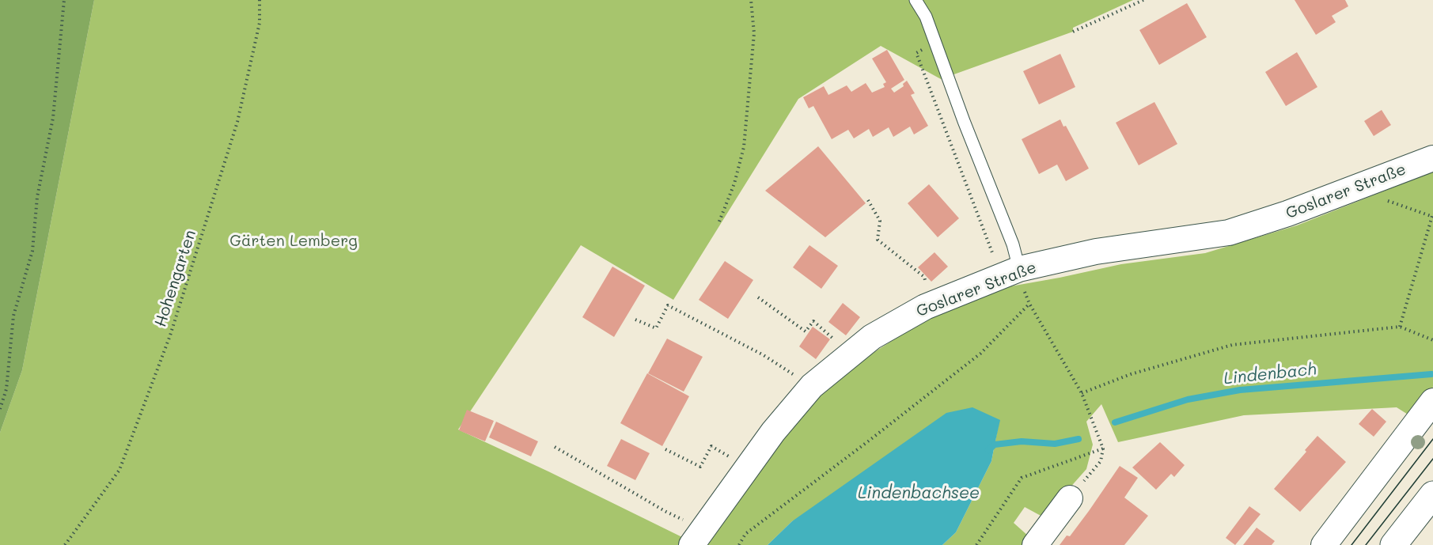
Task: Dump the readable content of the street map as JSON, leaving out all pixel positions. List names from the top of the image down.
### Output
{
  "streets": {
    "street": ["Goslarer Straße"],
    "path": ["Hohengarten"]
  },
  "water": ["Lindenbach", "Lindenbachsee"],
  "parks": ["Gärten Lemberg"]
}
